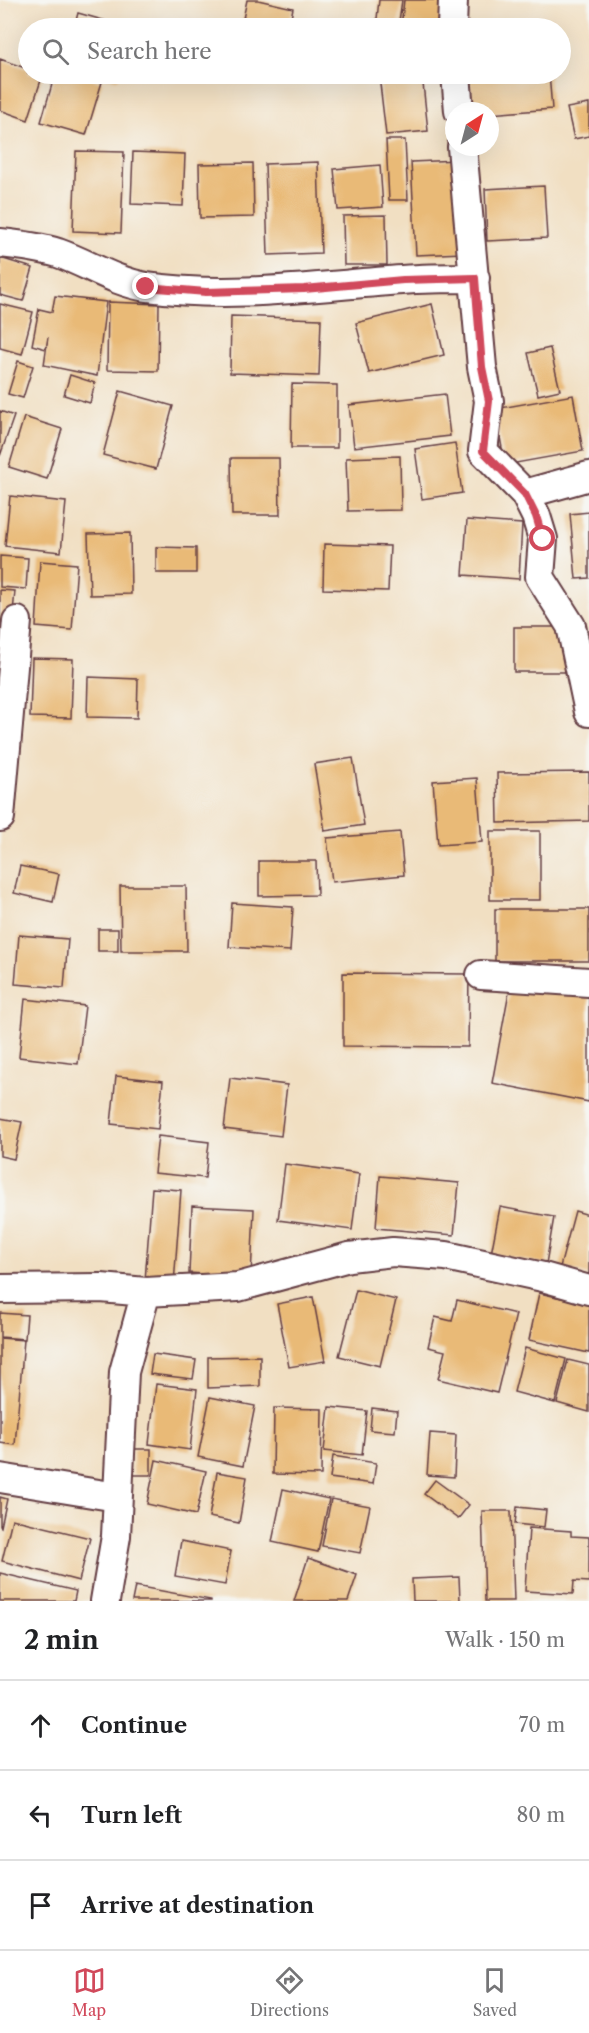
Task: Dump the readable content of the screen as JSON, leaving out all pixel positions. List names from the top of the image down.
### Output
{
  "north": "top right",
  "page": {
    "search": "Search here",
    "heading": ["2 min", "Walk · 150 m"],
    "list": [
      ["Continue", "70 m"],
      ["Turn left", "80 m"],
      "Arrive at destination"
    ],
    "nav": ["Map", "Directions", "Saved"]
  }
}
